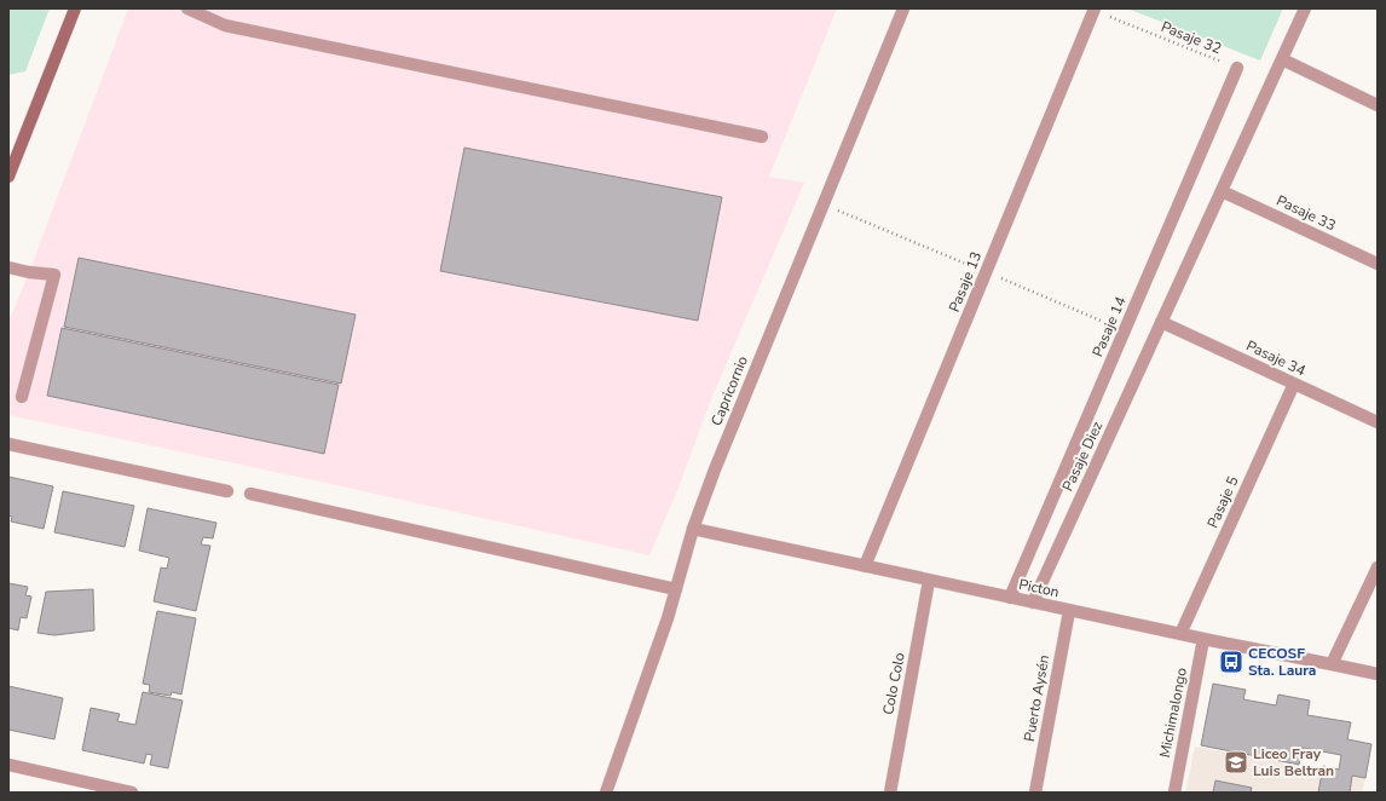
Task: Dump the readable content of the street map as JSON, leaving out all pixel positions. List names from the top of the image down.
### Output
{
  "streets": {
    "street": [
      "Pasaje 33",
      "Pasaje 13",
      "Pasaje 14",
      "Pasaje 34",
      "Capricornio",
      "Pasaje Diez",
      "Pasaje 5",
      "Picton",
      "Colo Colo",
      "Puerto Aysén",
      "Michimalongo"
    ],
    "path": ["Pasaje 32"]
  },
  "crossings": [
    ["Pasaje 32", "Pasaje 13"],
    ["Pasaje 32", "Pasaje 14"],
    ["Pasaje 13", "Picton"],
    ["Pasaje 14", "Picton"],
    ["Pasaje 34", "Pasaje Diez"],
    ["Pasaje 34", "Pasaje 5"],
    ["Capricornio", "Picton"],
    ["Pasaje Diez", "Picton"],
    ["Pasaje 5", "Picton"],
    ["Picton", "Colo Colo"],
    ["Picton", "Puerto Aysén"],
    ["Picton", "Michimalongo"]
  ],
  "places": {
    "bus stop": ["CECOSF Sta. Laura"],
    "school or university": ["Liceo Fray Luis Beltran"]
  }
}
